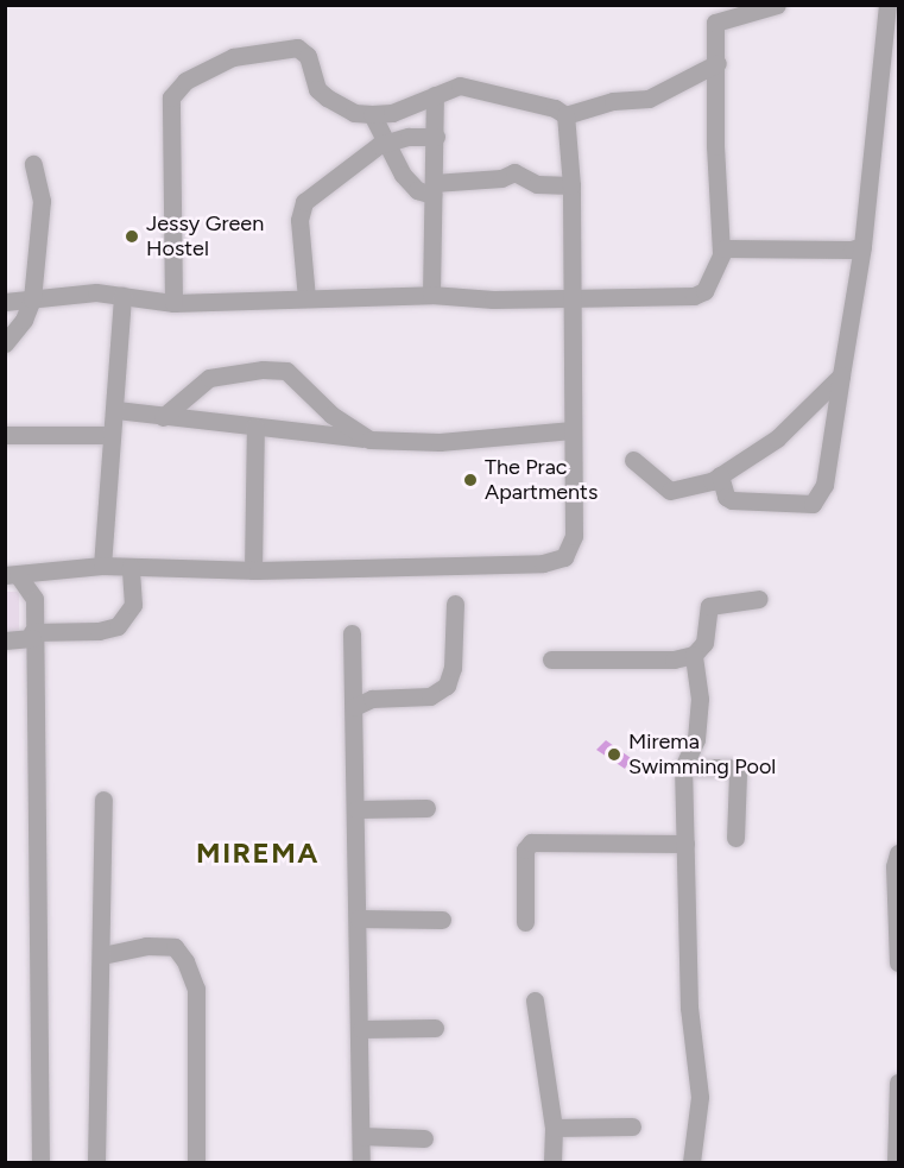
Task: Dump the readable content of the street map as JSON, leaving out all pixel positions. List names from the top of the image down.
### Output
{
  "districts": ["MIREMA"],
  "places": ["Jessy Green Hostel", "The Prac Apartments", "Mirema Swimming Pool"]
}
